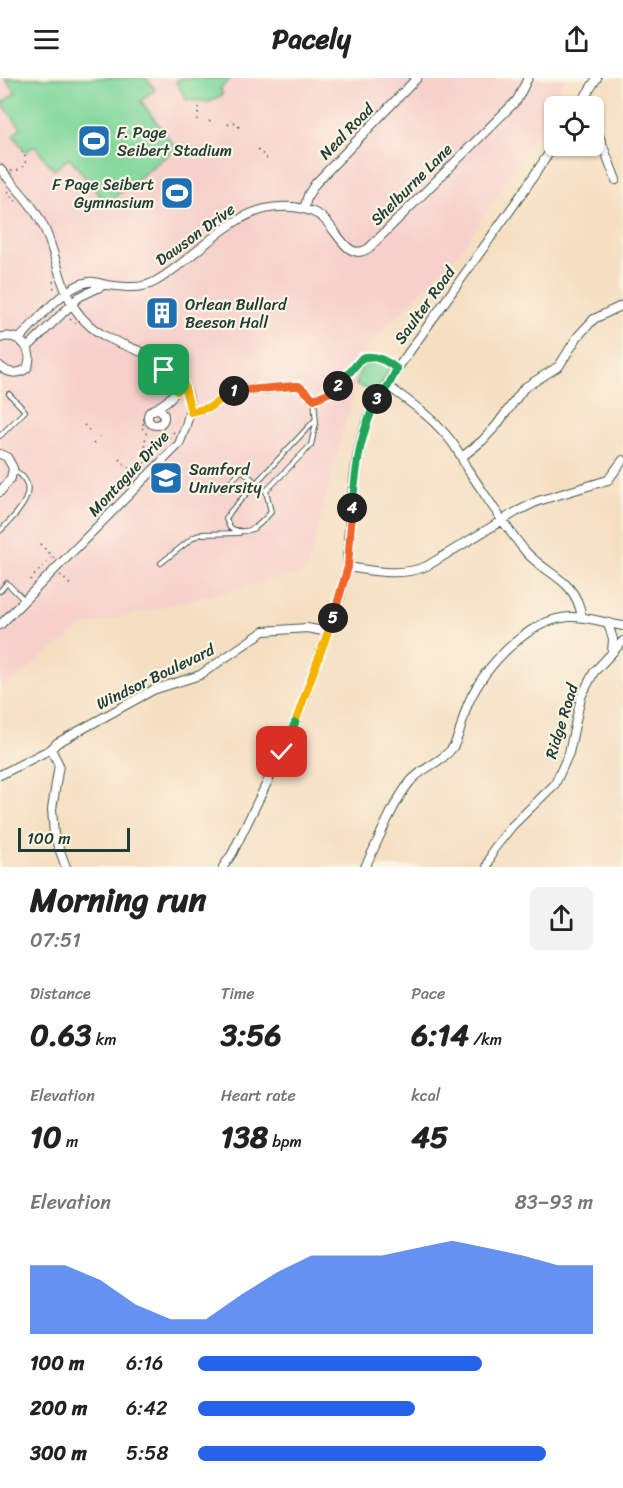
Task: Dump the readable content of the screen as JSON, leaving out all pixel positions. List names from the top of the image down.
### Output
{
  "streets": {
    "street": [
      "Neal Road",
      "Shelburne Lane",
      "Dawson Drive",
      "Saulter Road",
      "Montague Drive",
      "Windsor Boulevard",
      "Ridge Road"
    ]
  },
  "crossings": [
    ["Neal Road", "Shelburne Lane"],
    ["Neal Road", "Dawson Drive"],
    ["Shelburne Lane", "Dawson Drive"],
    ["Saulter Road", "Windsor Boulevard"]
  ],
  "places": {
    "sports": ["F. Page Seibert Stadium", "F Page Seibert Gymnasium"],
    "building": ["Orlean Bullard Beeson Hall"],
    "school or university": ["Samford University"]
  },
  "scale_bar": "100 m",
  "page": {
    "header": "Pacely",
    "pins": [
      "2",
      "1",
      "3",
      "4",
      "5"
    ],
    "scale": "100 m",
    "heading": ["Morning run", "07:51"],
    "stats": [
      ["Distance", "0.63 km"],
      ["Time", "3:56"],
      ["Pace", "6:14 /km"],
      ["Elevation", "10 m"],
      ["Heart rate", "138 bpm"],
      ["kcal", "45"]
    ],
    "chart": ["Elevation", "83–93 m"],
    "list": [
      {
        "name": "100 m",
        "note": "6:16"
      },
      {
        "name": "200 m",
        "note": "6:42"
      },
      {
        "name": "300 m",
        "note": "5:58"
      }
    ]
  }
}
